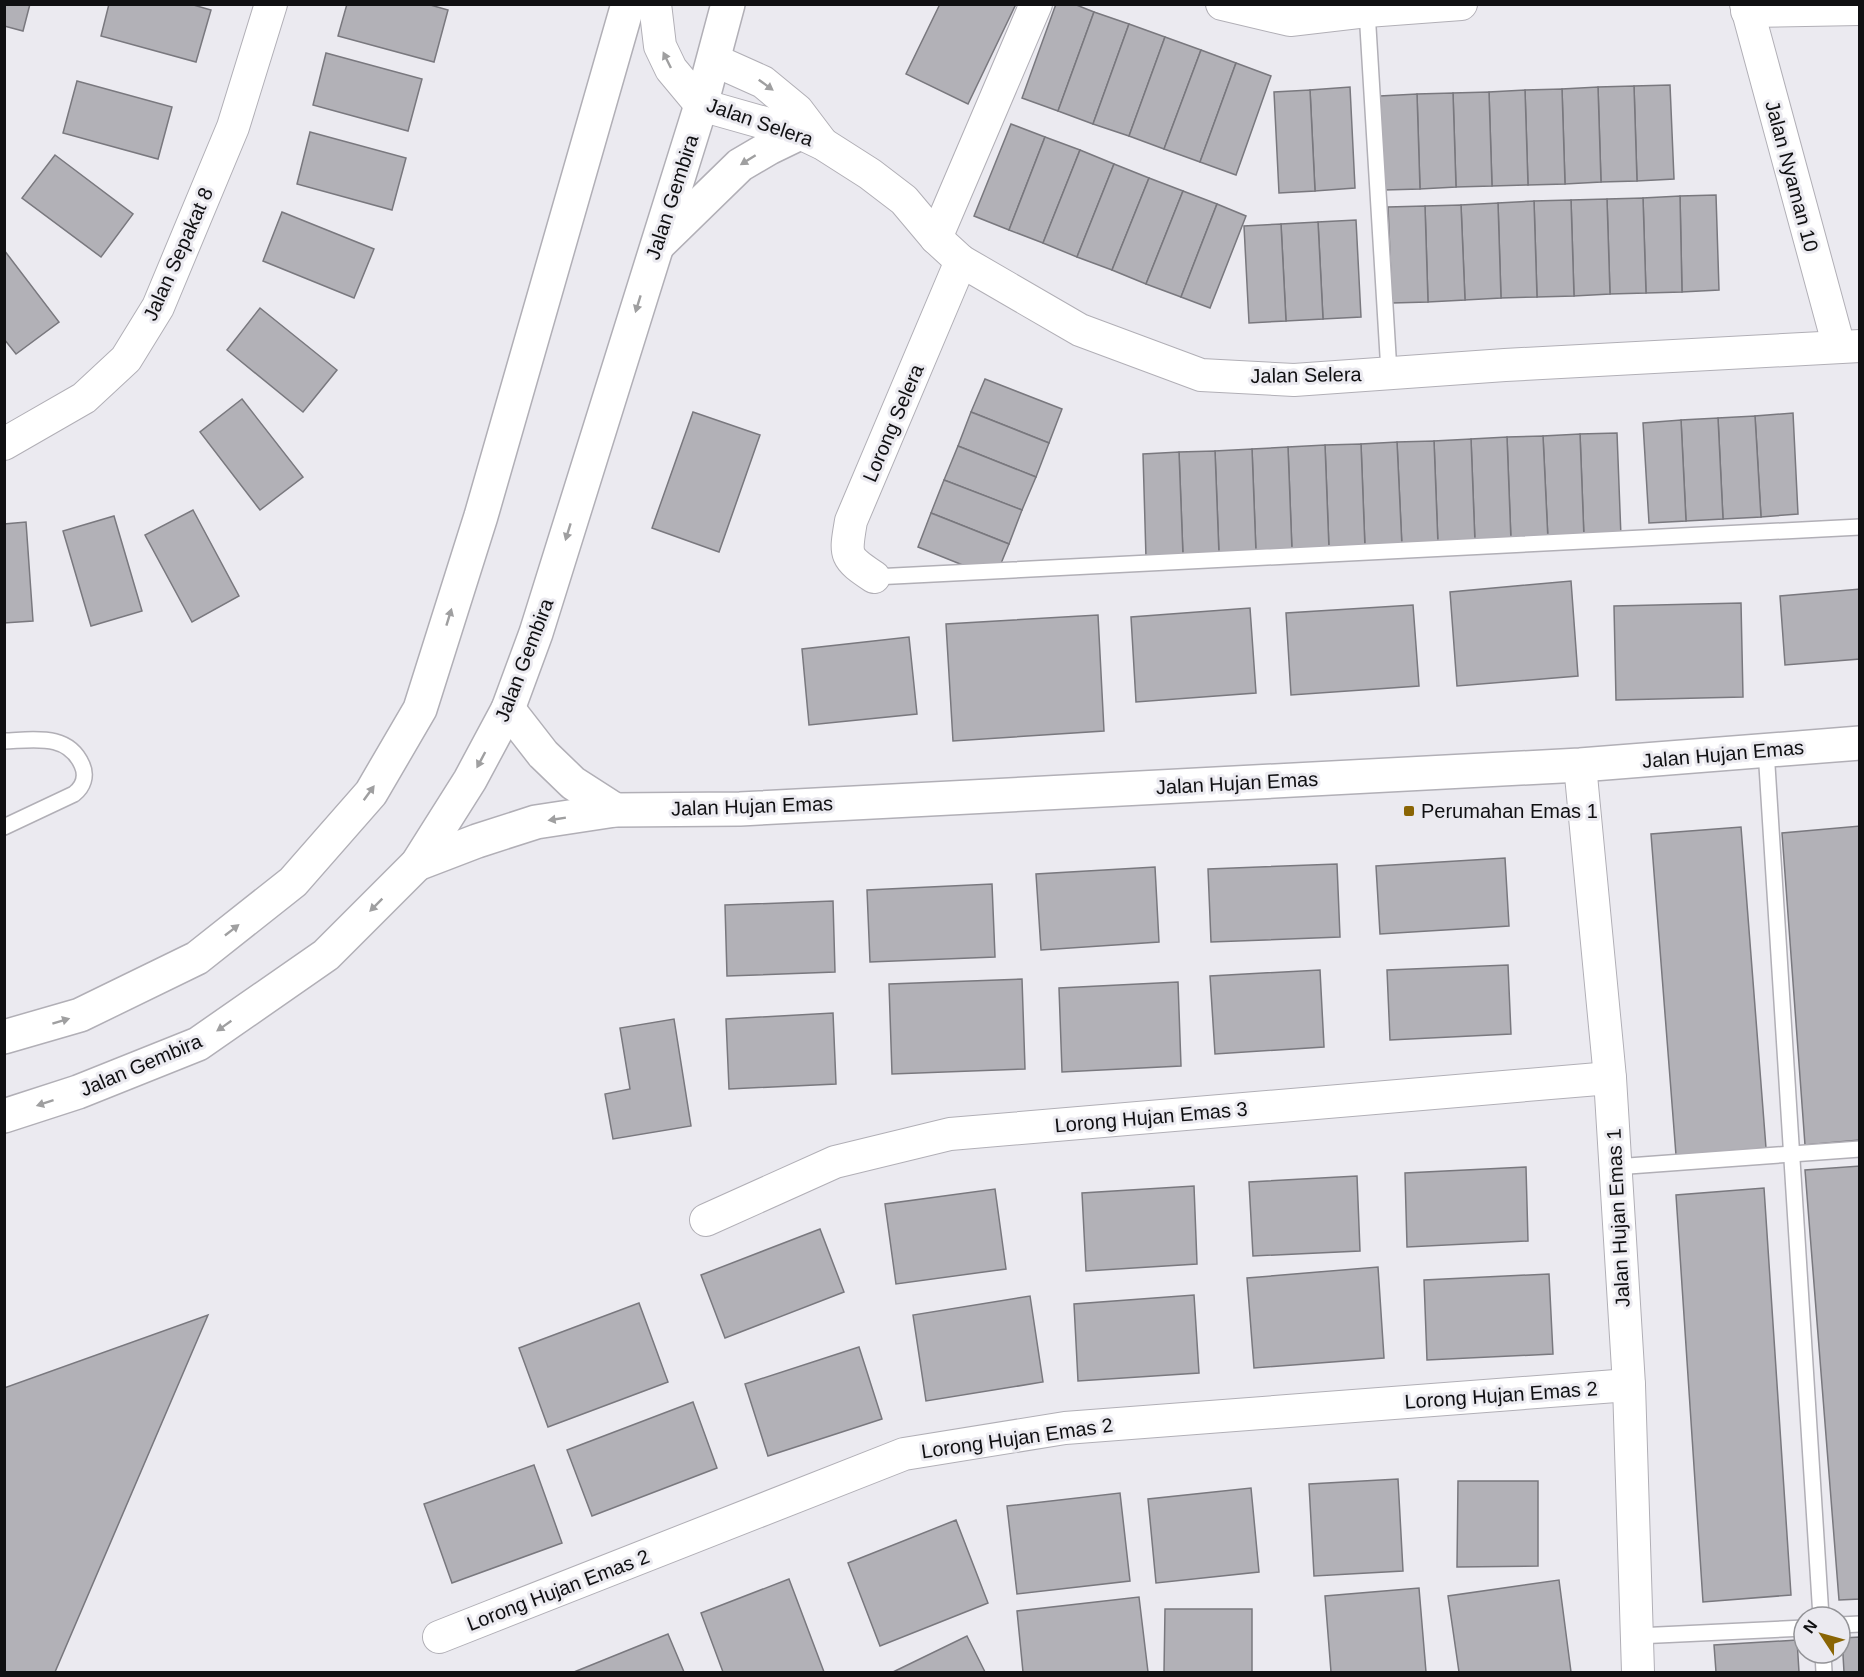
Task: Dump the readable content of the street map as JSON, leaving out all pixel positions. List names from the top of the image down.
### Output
{
  "streets": {
    "main road": ["Jalan Gembira", "Jalan Hujan Emas"],
    "street": [
      "Jalan Selera",
      "Jalan Nyaman 10",
      "Jalan Sepakat 8",
      "Lorong Selera",
      "Lorong Hujan Emas 3",
      "Jalan Hujan Emas 1",
      "Lorong Hujan Emas 2"
    ]
  },
  "crossings": [
    ["Jalan Selera", "Jalan Nyaman 10"],
    ["Jalan Selera", "Jalan Gembira"],
    ["Jalan Selera", "Lorong Selera"],
    ["Jalan Gembira", "Jalan Hujan Emas"],
    ["Jalan Hujan Emas", "Jalan Hujan Emas 1"],
    ["Lorong Hujan Emas 3", "Jalan Hujan Emas 1"],
    ["Jalan Hujan Emas 1", "Lorong Hujan Emas 2"]
  ],
  "places": {
    "transit": ["Perumahan Emas 1"]
  },
  "north": "top left"
}
